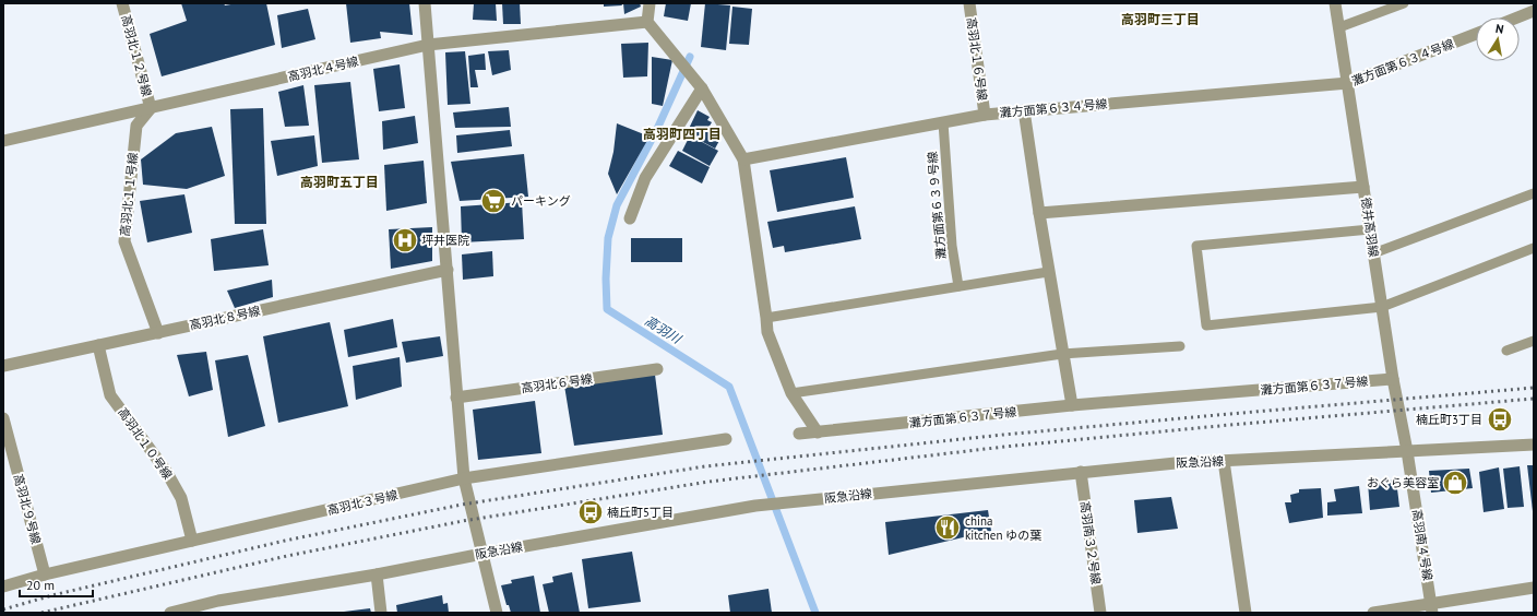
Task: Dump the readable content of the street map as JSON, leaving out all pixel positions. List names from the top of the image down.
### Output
{
  "streets": {
    "street": [
      "高羽北１２号線",
      "高羽北１６号線",
      "灘方面第６３４号線",
      "高羽北４号線",
      "高羽北１１号線",
      "徳井高羽線",
      "高羽北８号線",
      "高羽北６号線",
      "灘方面第６３７号線",
      "高羽北１０号線",
      "阪急沿線",
      "高羽北３号線",
      "高羽北９号線",
      "高羽南３２号線",
      "高羽南４号線"
    ],
    "lane": ["灘方面第６３９号線"]
  },
  "crossings": [
    ["高羽北１２号線", "高羽北４号線"],
    ["高羽北１２号線", "高羽北１１号線"],
    ["高羽北１６号線", "灘方面第６３４号線"],
    ["灘方面第６３４号線", "灘方面第６３９号線"],
    ["灘方面第６３４号線", "徳井高羽線"],
    ["高羽北４号線", "高羽北１１号線"],
    ["高羽北１１号線", "高羽北８号線"],
    ["徳井高羽線", "灘方面第６３７号線"],
    ["徳井高羽線", "阪急沿線"],
    ["徳井高羽線", "高羽南４号線"],
    ["高羽北８号線", "高羽北１０号線"],
    ["高羽北１０号線", "高羽北３号線"],
    ["阪急沿線", "高羽南３２号線"],
    ["阪急沿線", "高羽南４号線"],
    ["高羽北３号線", "高羽北９号線"]
  ],
  "districts": ["高羽町三丁目", "高羽町四丁目", "高羽町五丁目"],
  "water": ["高羽川"],
  "places": {
    "supermarket": ["パーキング"],
    "hospital": ["坪井医院"],
    "bus stop": ["楠丘町3丁目", "楠丘町5丁目"],
    "shop": ["おぐら美容室"],
    "restaurant": ["china kitchen ゆの葉"]
  },
  "scale_bar": "20 m",
  "north": "top"
}
